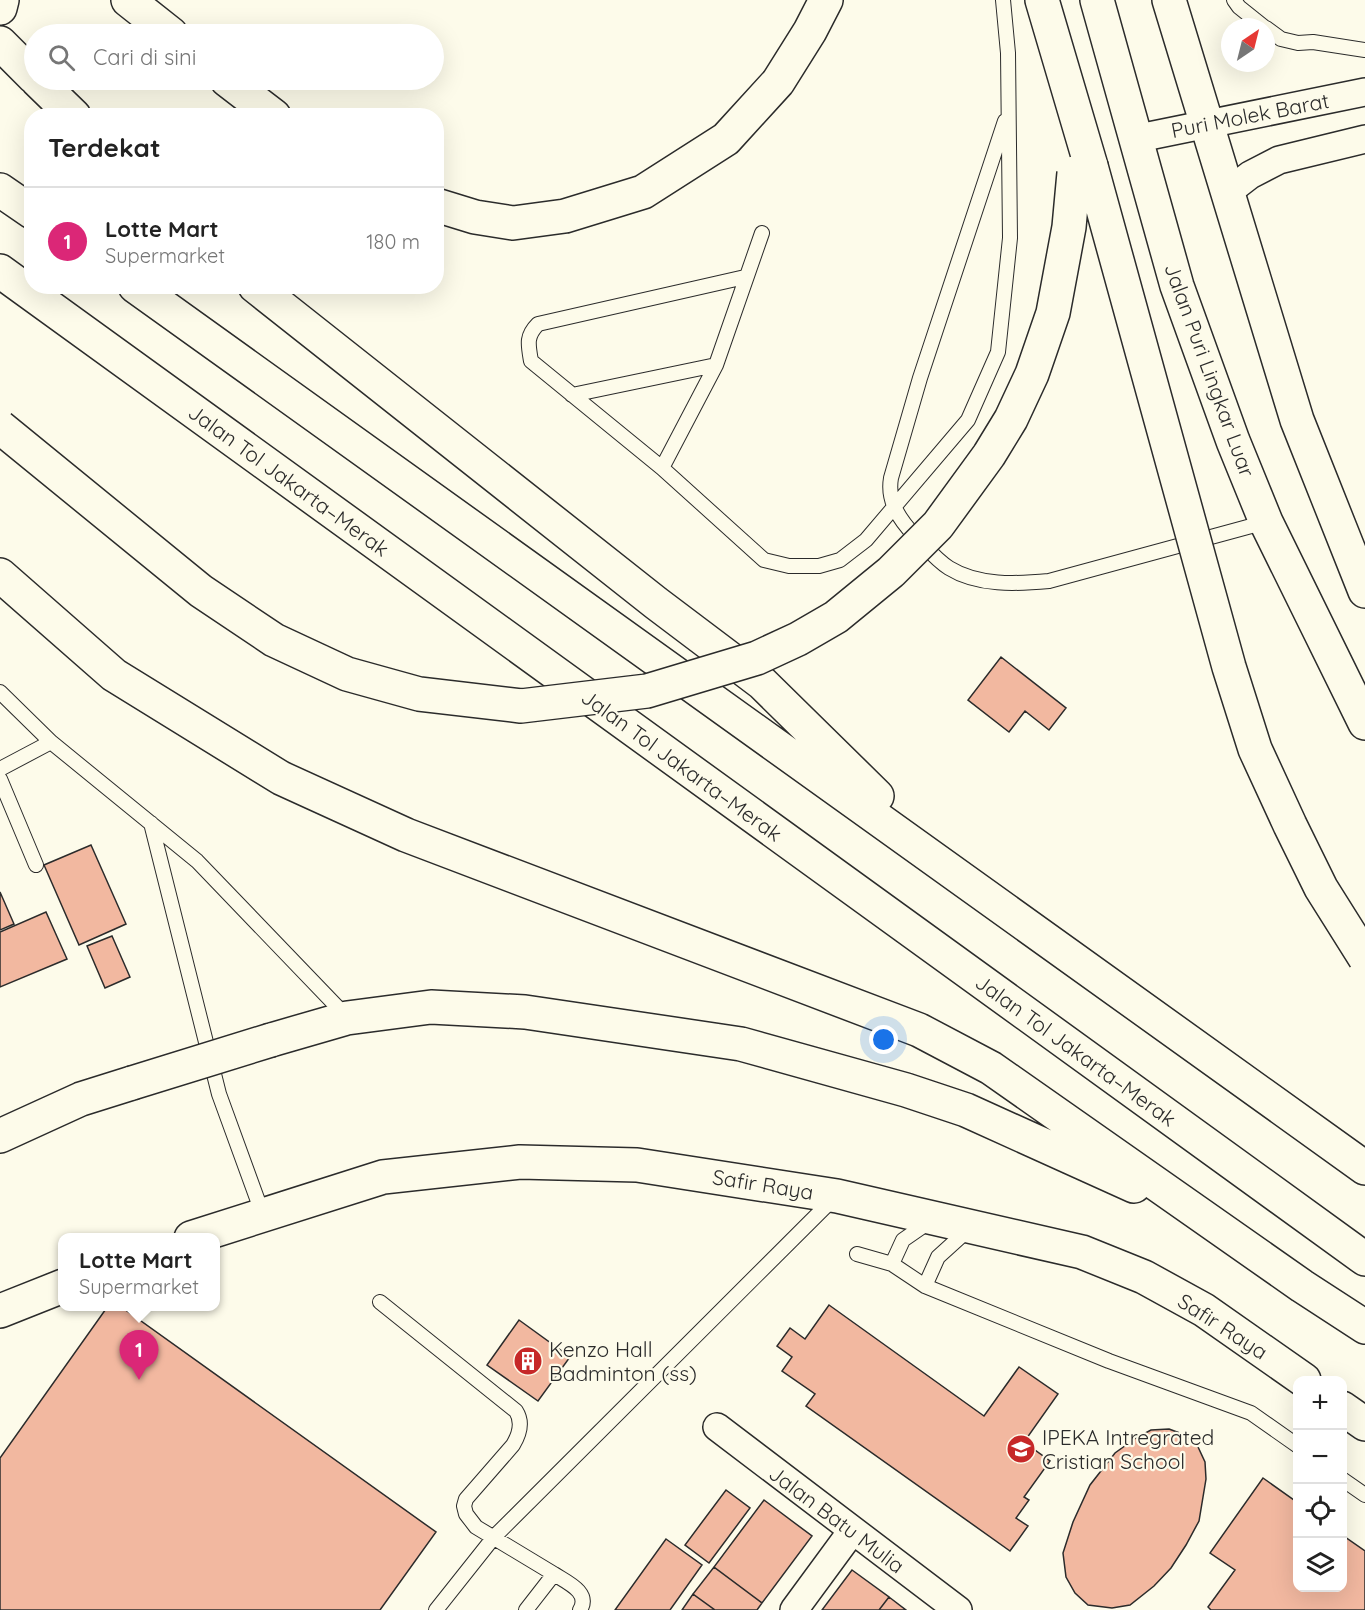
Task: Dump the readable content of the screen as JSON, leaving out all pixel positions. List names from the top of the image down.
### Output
{
  "streets": {
    "main road": ["Jalan Puri Lingkar Luar", "Jalan Tol Jakarta–Merak", "Safir Raya"],
    "street": ["Puri Molek Barat", "Jalan Batu Mulia"]
  },
  "crossings": [
    ["Puri Molek Barat", "Jalan Puri Lingkar Luar"]
  ],
  "places": {
    "building": ["Kenzo Hall Badminton (ss)"],
    "school or university": ["IPEKA Intregrated Cristian School"]
  },
  "north": "top right",
  "page": {
    "search": "Cari di sini",
    "heading": "Terdekat",
    "list": [
      {
        "mark": "1",
        "name": "Lotte Mart",
        "note": "Supermarket",
        "value": "180 m"
      }
    ],
    "popup": ["Lotte Mart", "Supermarket"],
    "pins": "1",
    "map_buttons": ["+", "−"]
  }
}
